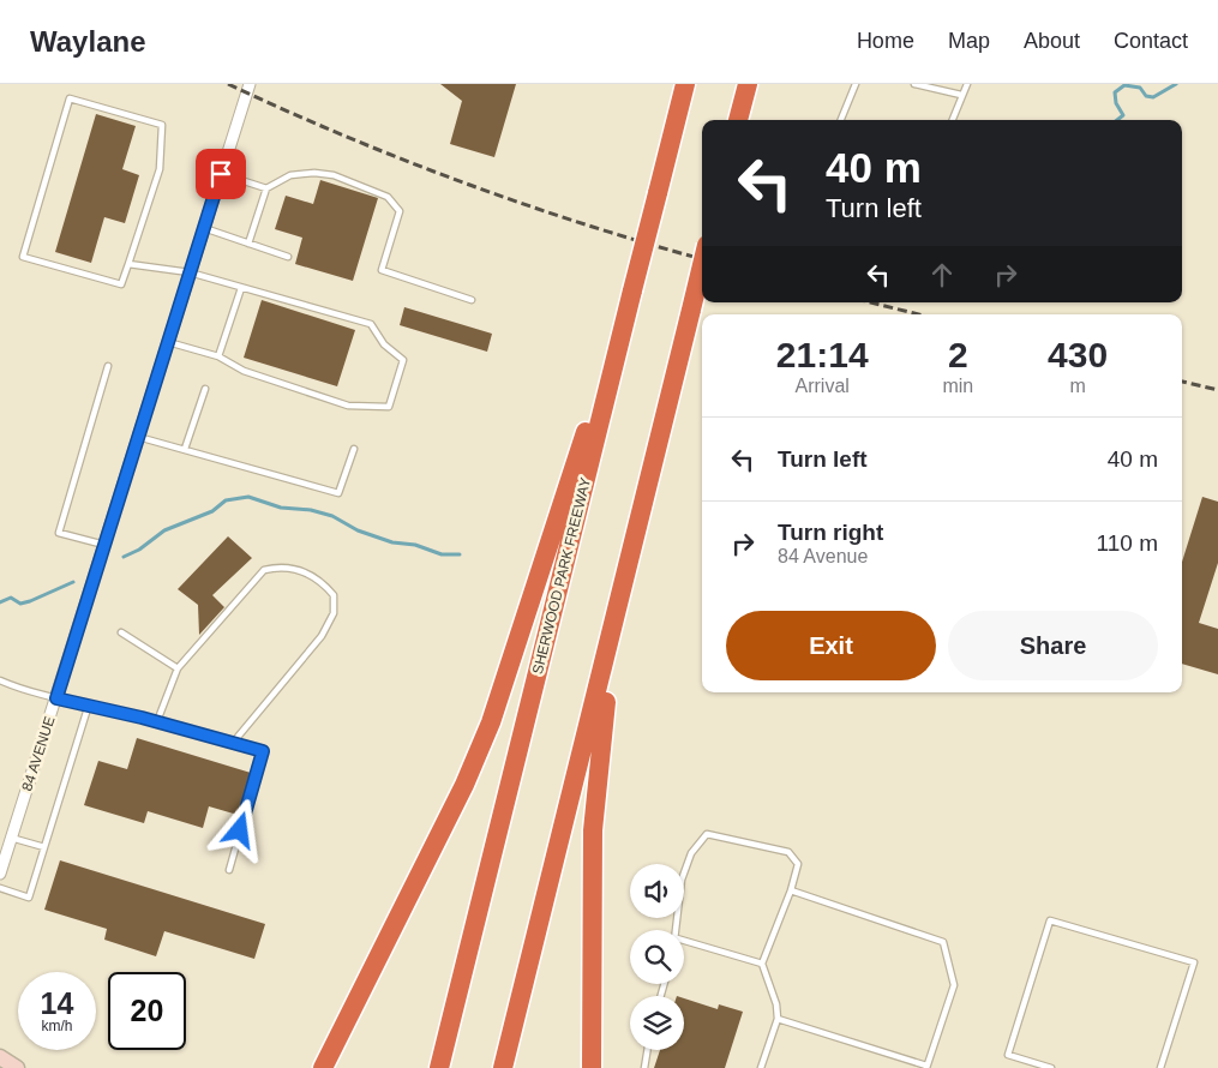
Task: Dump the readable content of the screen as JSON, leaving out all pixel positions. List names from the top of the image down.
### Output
{
  "streets": {
    "highway": ["SHERWOOD PARK FREEWAY"],
    "street": ["84 AVENUE"]
  },
  "page": {
    "header": "Waylane",
    "nav": [
      "Home",
      "Map",
      "About",
      "Contact"
    ],
    "turn": ["40 m", "Turn left"],
    "eta": [
      "21:14",
      "Arrival",
      "2",
      "min",
      "430",
      "m"
    ],
    "list": [
      {
        "name": "Turn left",
        "value": "40 m"
      },
      {
        "name": "Turn right",
        "note": "84 Avenue",
        "value": "110 m"
      }
    ],
    "buttons": ["Exit", "Share"],
    "speed": "14 km/h",
    "limit": "20"
  }
}
